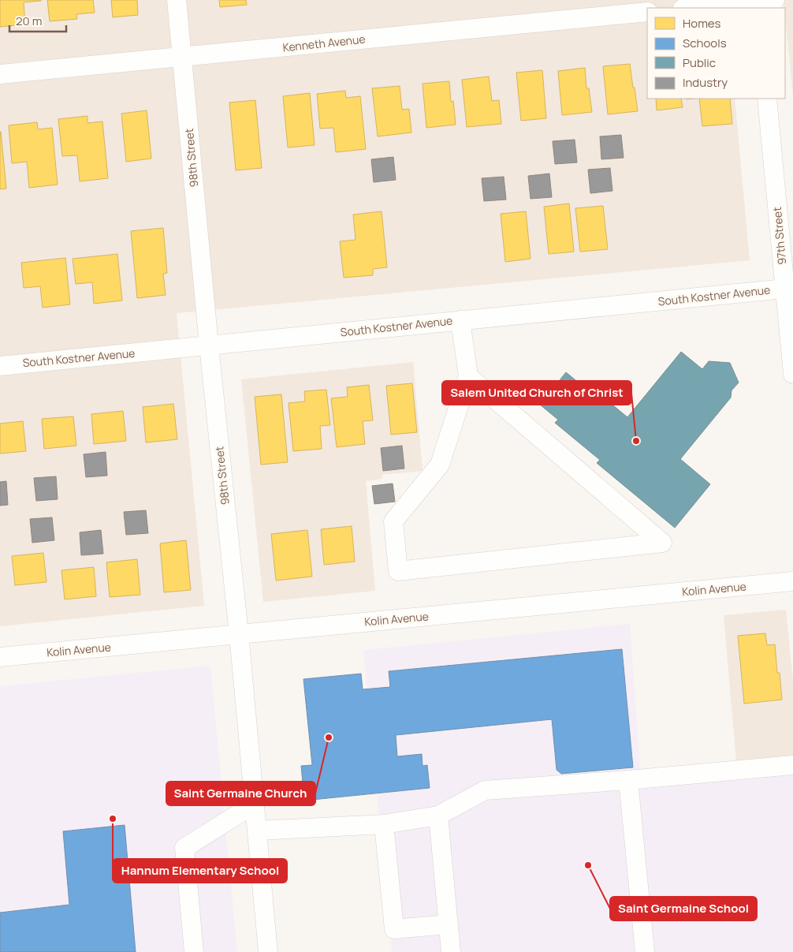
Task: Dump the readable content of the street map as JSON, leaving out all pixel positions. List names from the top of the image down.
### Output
{
  "streets": {
    "street": [
      "Kenneth Avenue",
      "98th Street",
      "97th Street",
      "South Kostner Avenue",
      "Kolin Avenue"
    ]
  },
  "crossings": [
    ["Kenneth Avenue", "98th Street"],
    ["98th Street", "South Kostner Avenue"],
    ["98th Street", "Kolin Avenue"],
    ["97th Street", "South Kostner Avenue"]
  ],
  "places": [
    "Salem United Church of Christ",
    "Saint Germaine Church",
    "Hannum Elementary School",
    "Saint Germaine School"
  ],
  "legend": [
    "Homes",
    "Schools",
    "Public",
    "Industry"
  ],
  "scale_bar": "20 m"
}
